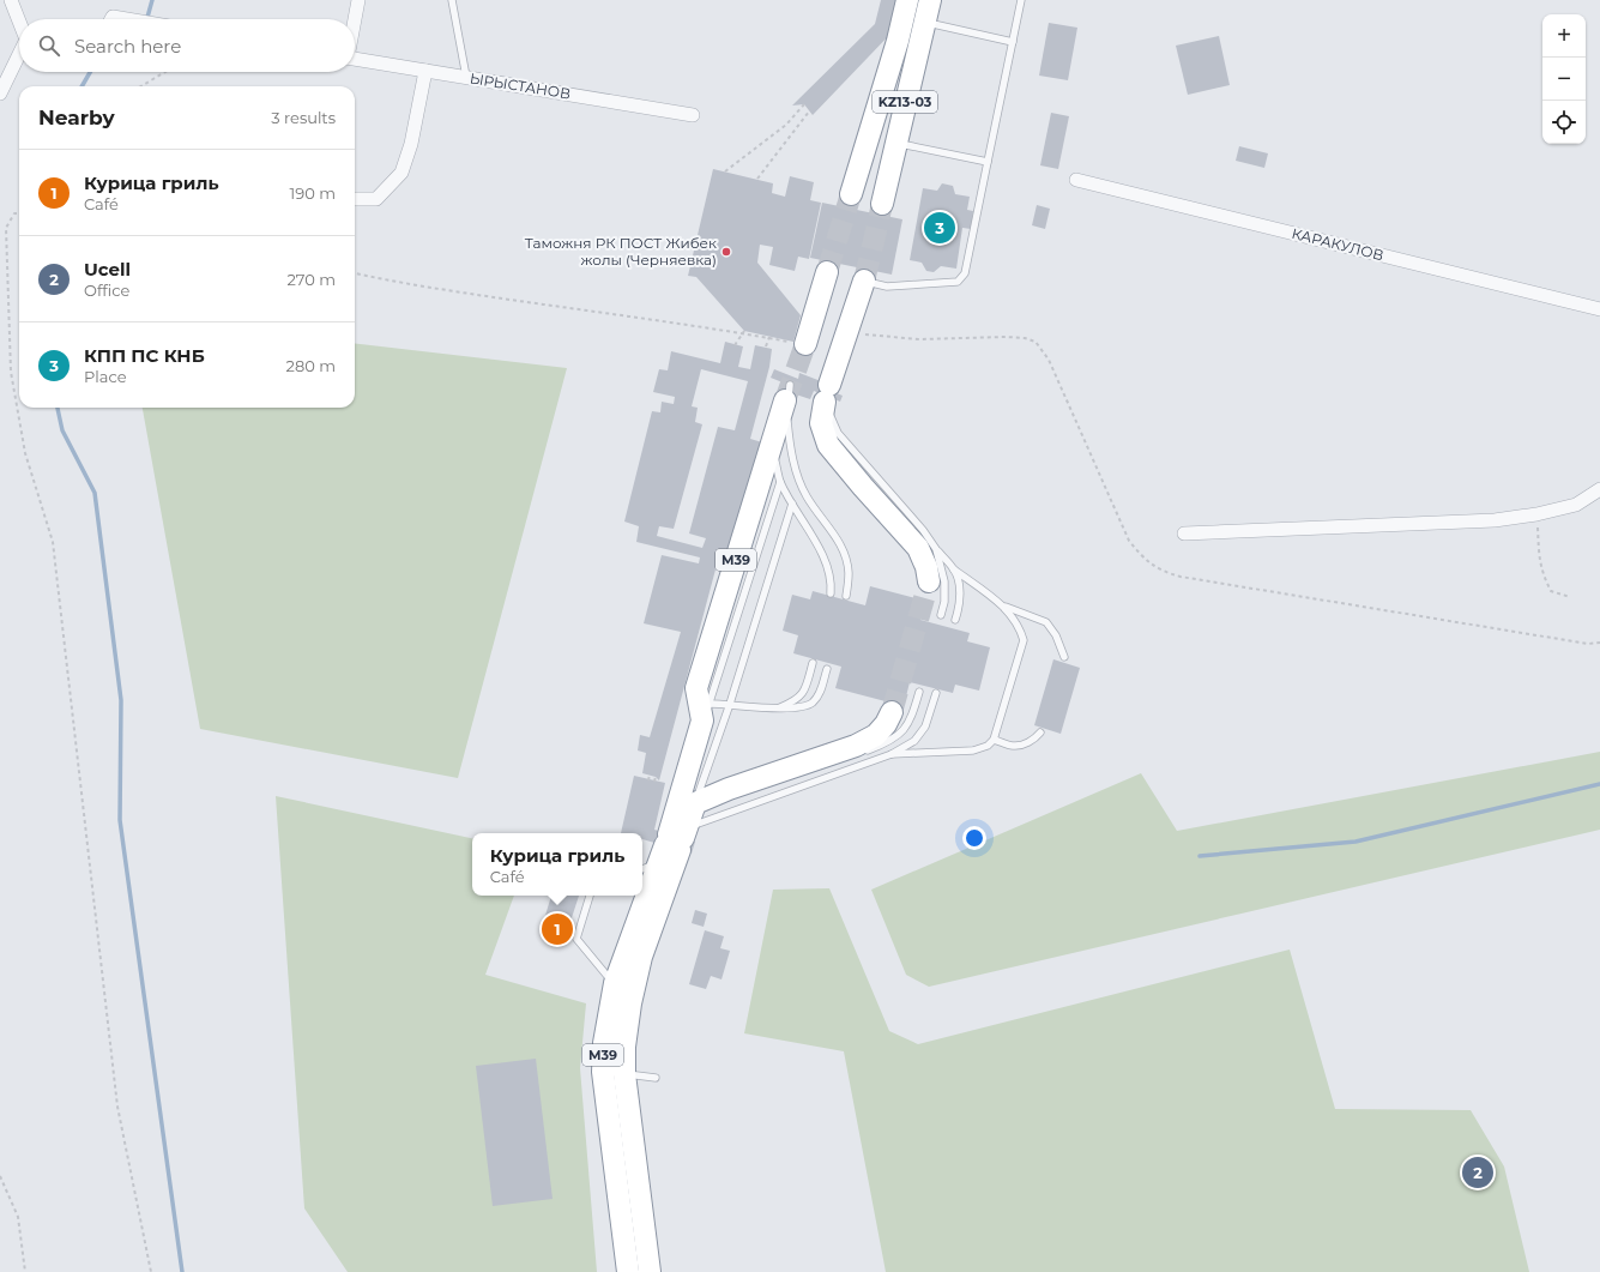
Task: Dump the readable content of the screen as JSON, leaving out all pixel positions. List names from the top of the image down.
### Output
{
  "streets": {
    "highway": ["KZ13-03", "M39"],
    "street": ["ЫРЫСТАНОВ", "КАРАКУЛОВ"]
  },
  "places": ["Таможня РК ПОСТ Жибек жолы (Черняевка)"],
  "page": {
    "map_buttons": ["+", "−"],
    "search": "Search here",
    "heading": ["Nearby", "3 results"],
    "list": [
      {
        "mark": "1",
        "name": "Курица гриль",
        "note": "Café",
        "value": "190 m"
      },
      {
        "mark": "2",
        "name": "Ucell",
        "note": "Office",
        "value": "270 m"
      },
      {
        "mark": "3",
        "name": "КПП ПС КНБ",
        "note": "Place",
        "value": "280 m"
      }
    ],
    "pins": ["3", "1", "2"],
    "popup": ["Курица гриль", "Café"]
  }
}
